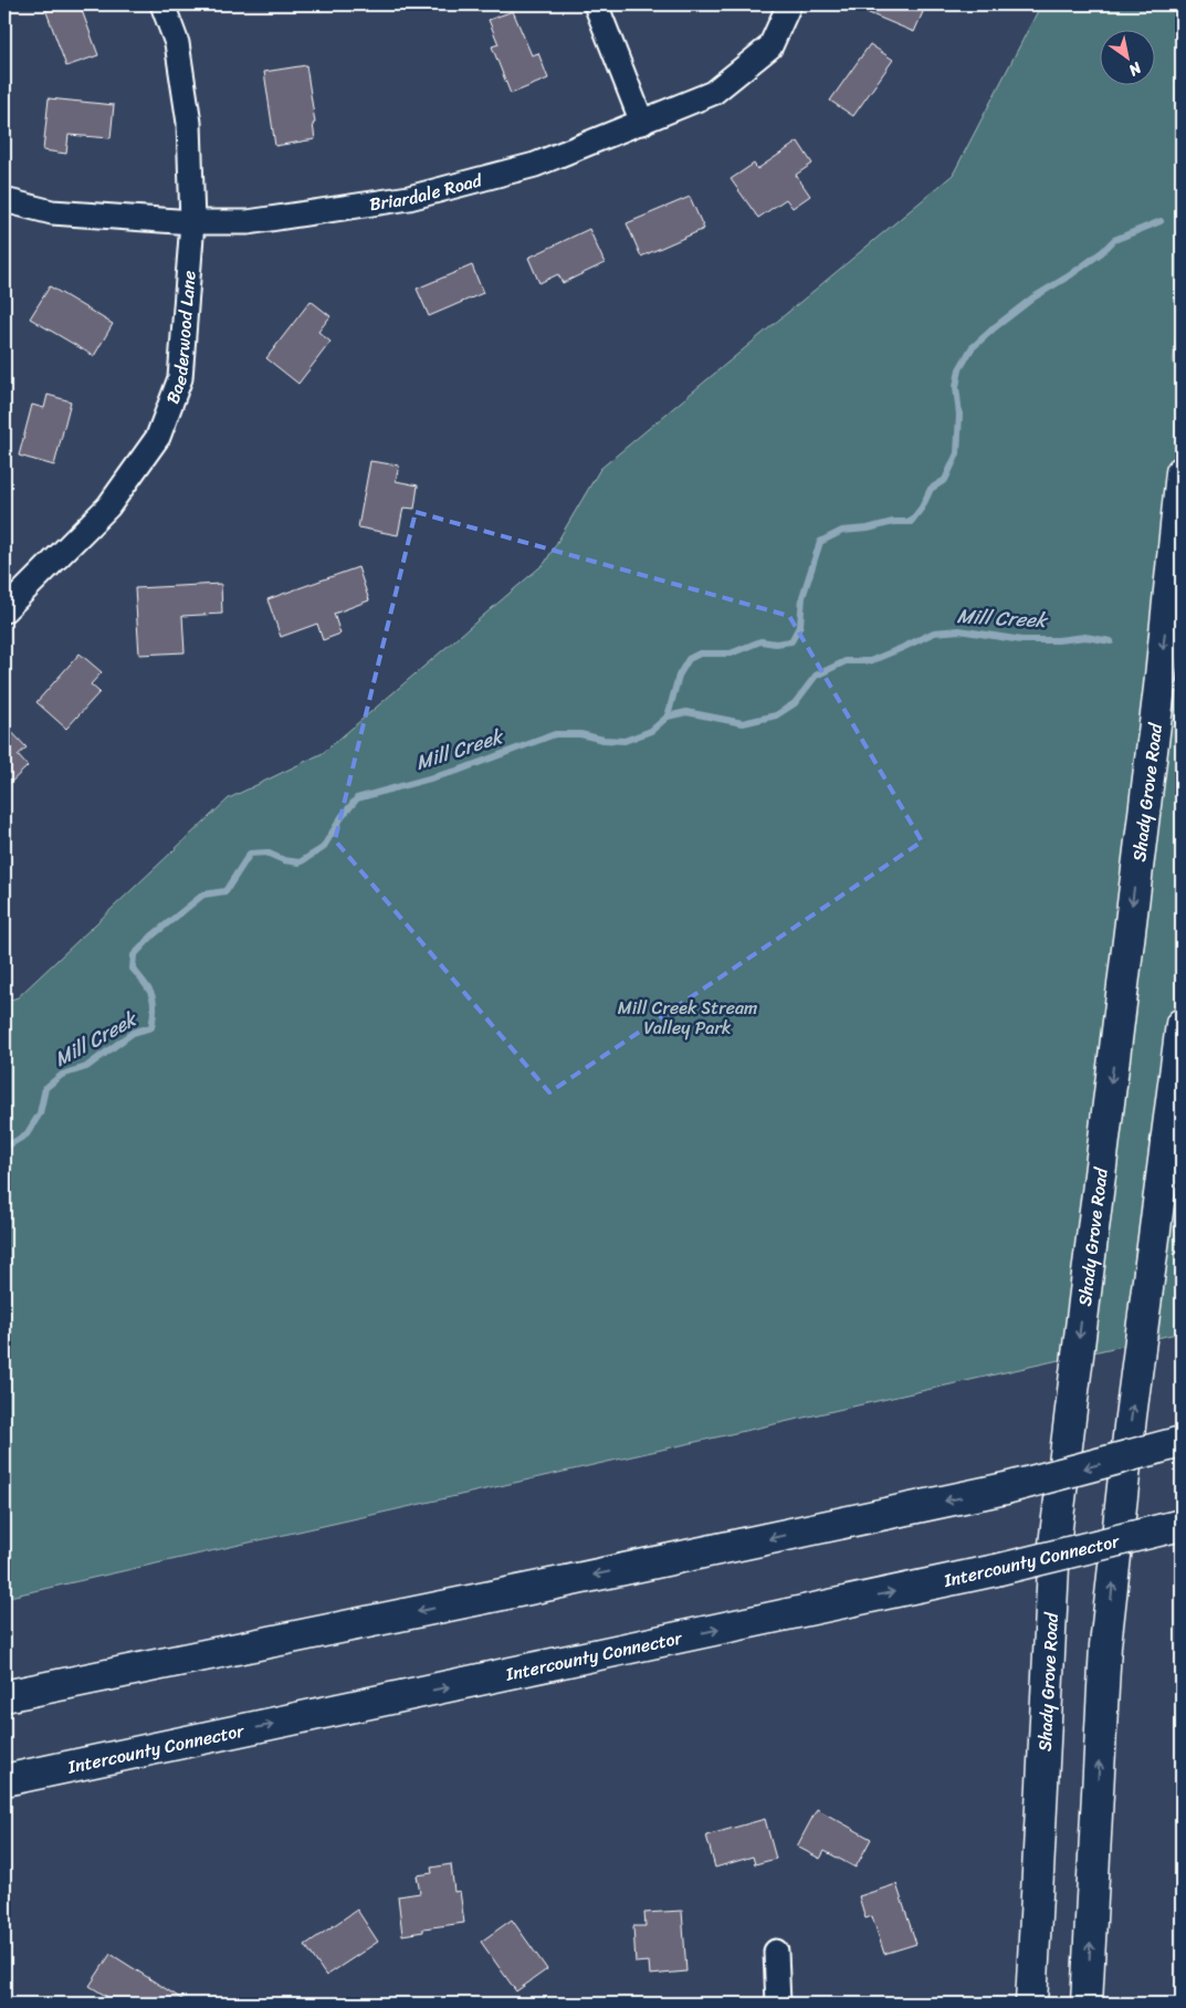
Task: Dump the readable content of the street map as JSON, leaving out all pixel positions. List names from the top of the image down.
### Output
{
  "streets": {
    "main road": ["Shady Grove Road", "Intercounty Connector"],
    "street": ["Briardale Road", "Baederwood Lane"]
  },
  "crossings": [
    ["Briardale Road", "Baederwood Lane"]
  ],
  "water": ["Mill Creek"],
  "parks": ["Mill Creek Stream Valley Park"],
  "north": "bottom right"
}
